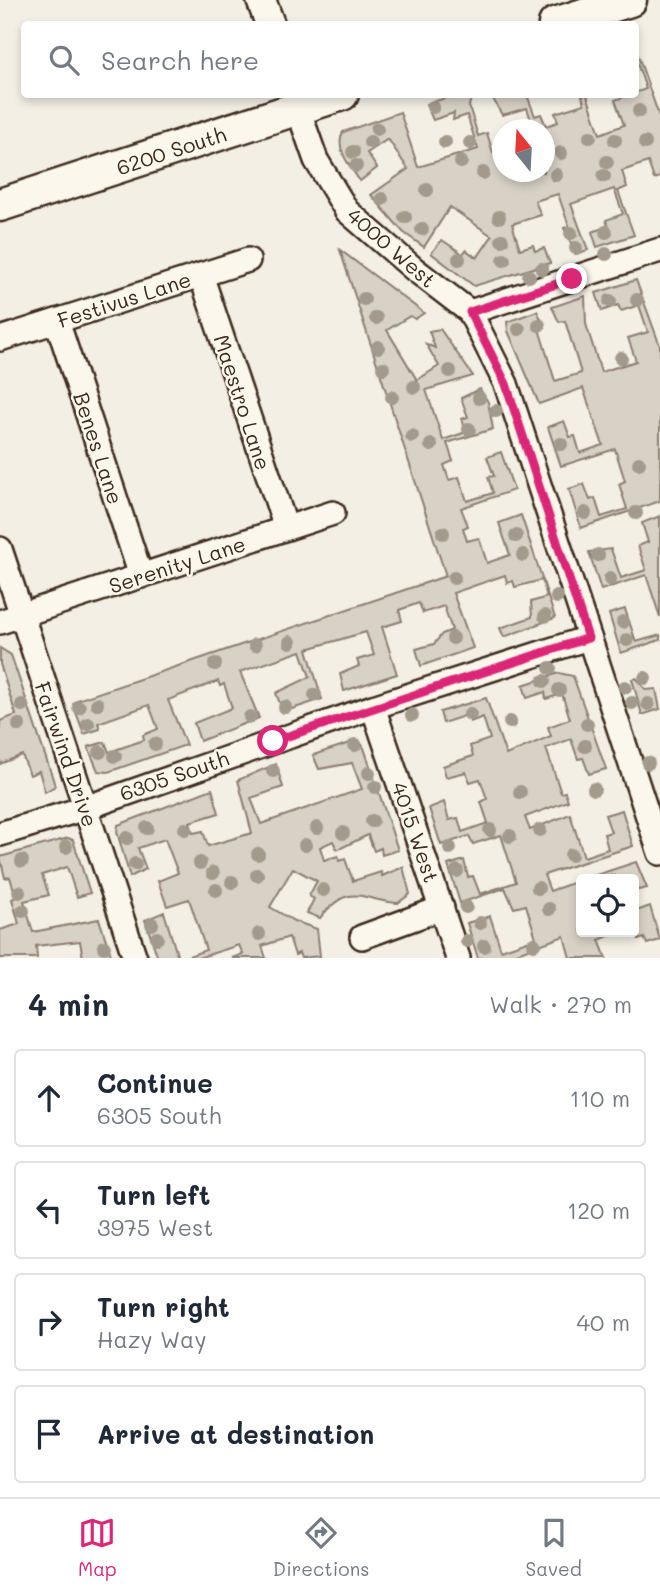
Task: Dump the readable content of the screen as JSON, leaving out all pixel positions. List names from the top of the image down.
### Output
{
  "streets": {
    "main road": ["6200 South"],
    "street": [
      "4000 West",
      "Festivus Lane",
      "Maestro Lane",
      "Benes Lane",
      "Serenity Lane",
      "Fairwind Drive",
      "6305 South",
      "4015 West"
    ]
  },
  "crossings": [
    ["6200 South", "4000 West"],
    ["Festivus Lane", "Maestro Lane"],
    ["Festivus Lane", "Benes Lane"],
    ["Maestro Lane", "Serenity Lane"],
    ["Benes Lane", "Serenity Lane"],
    ["Serenity Lane", "Fairwind Drive"],
    ["Fairwind Drive", "6305 South"],
    ["6305 South", "4015 West"]
  ],
  "north": "top",
  "page": {
    "search": "Search here",
    "heading": ["4 min", "Walk · 270 m"],
    "list": [
      ["Continue", "6305 South", "110 m"],
      ["Turn left", "3975 West", "120 m"],
      ["Turn right", "Hazy Way", "40 m"],
      "Arrive at destination"
    ],
    "nav": ["Map", "Directions", "Saved"]
  }
}
